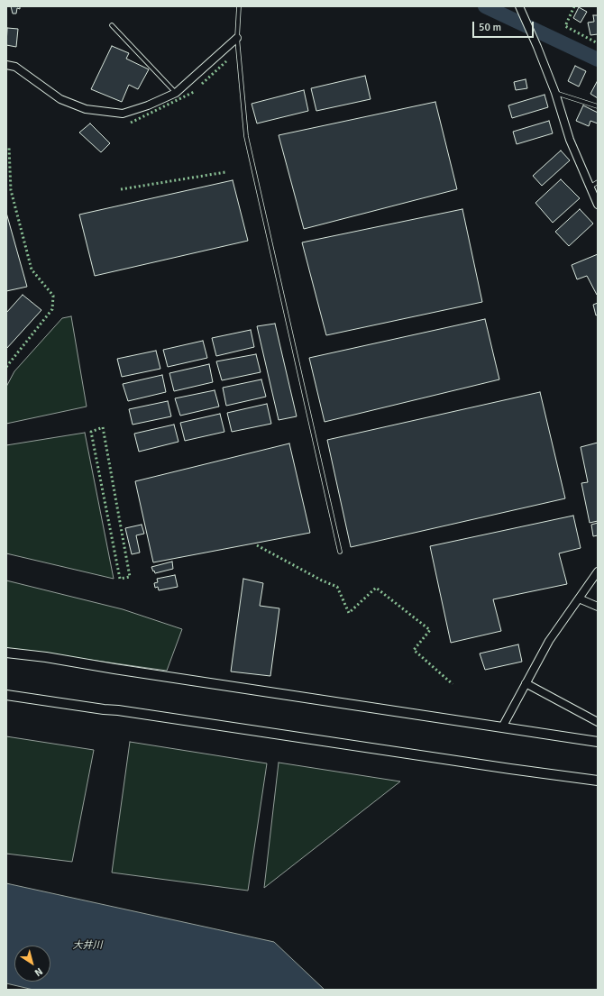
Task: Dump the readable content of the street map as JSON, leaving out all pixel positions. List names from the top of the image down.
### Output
{
  "water": ["大井川"],
  "scale_bar": "50 m",
  "north": "bottom right"
}
